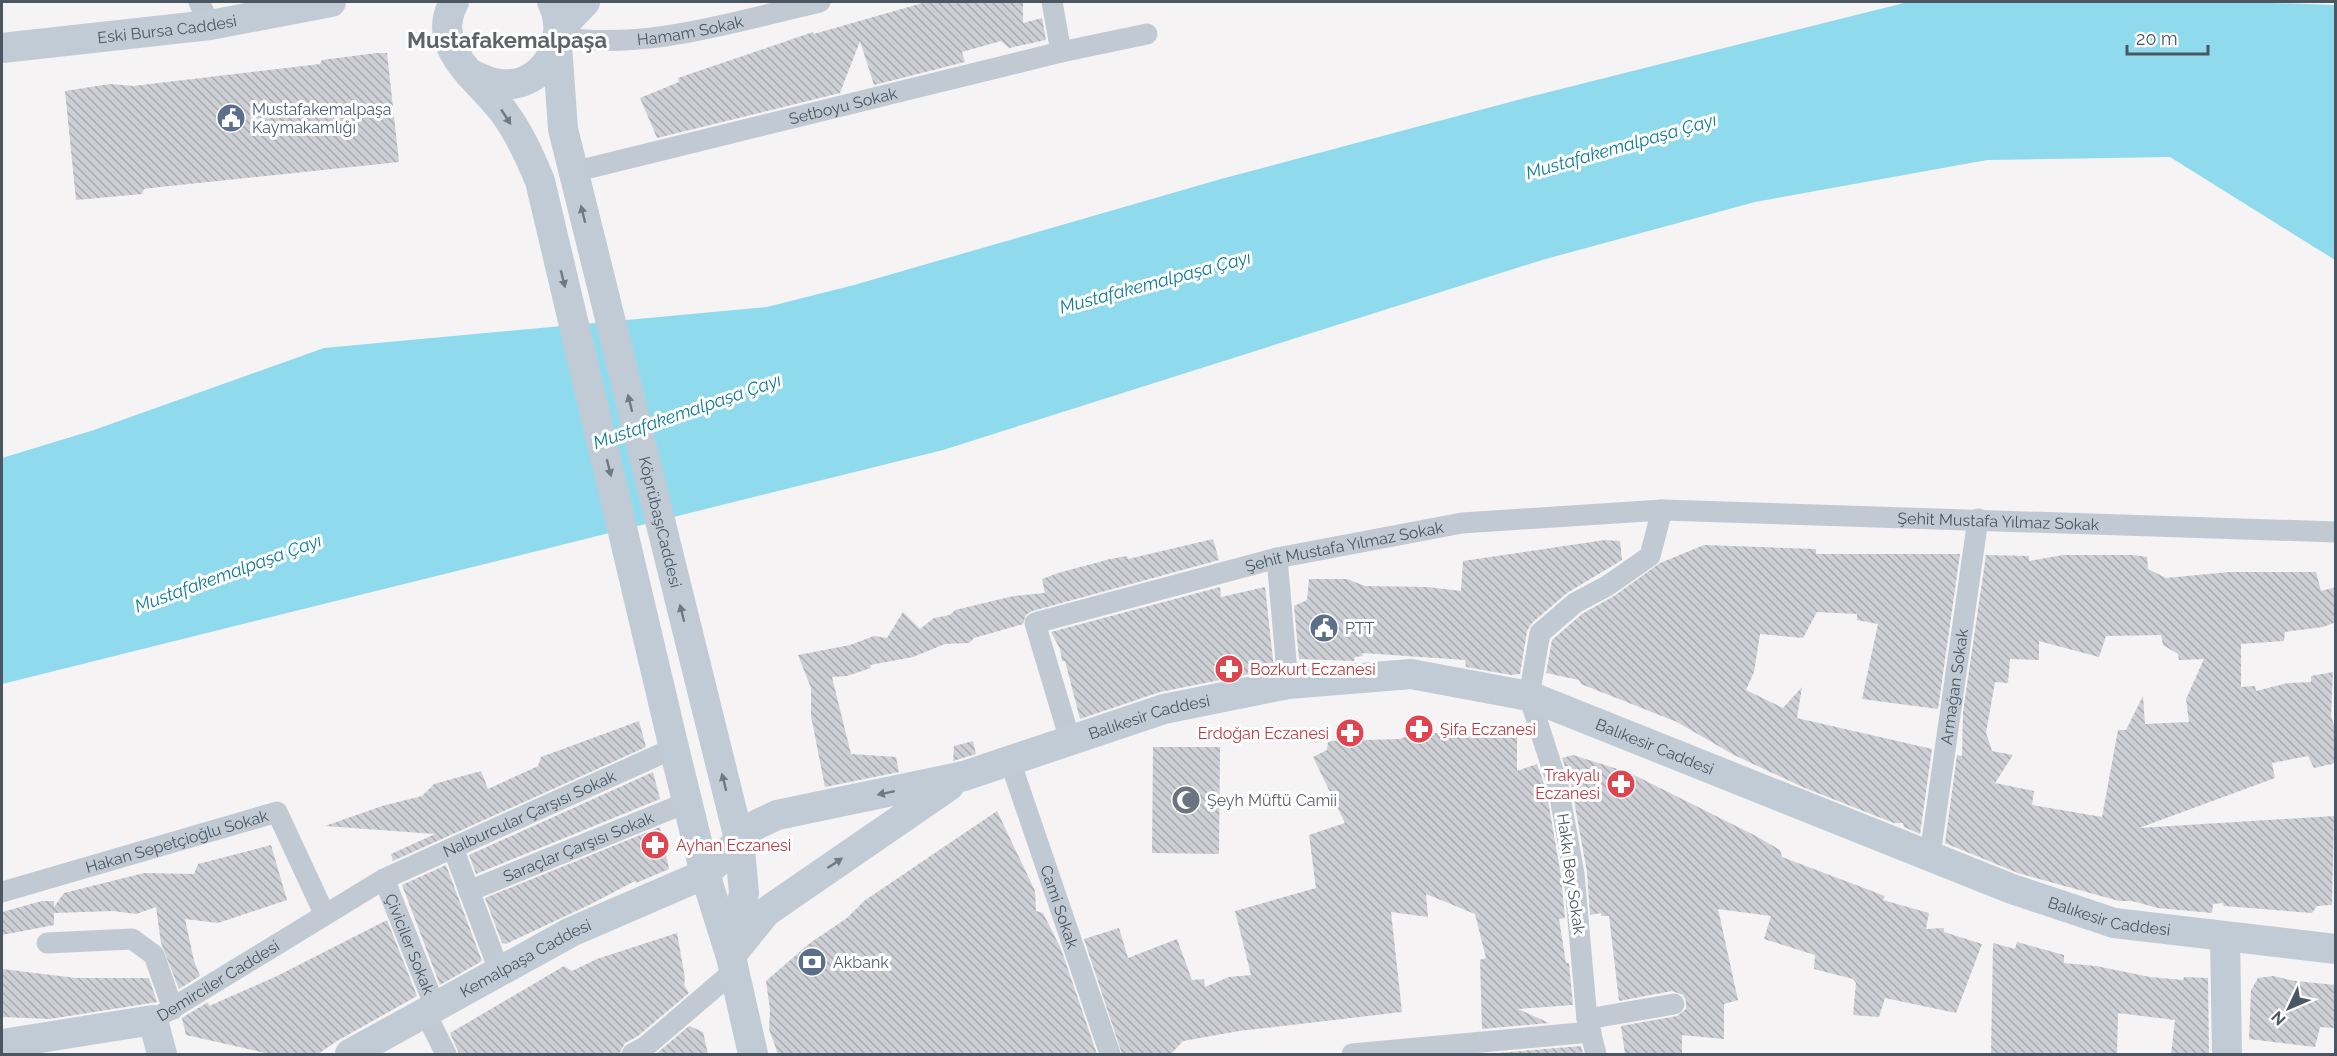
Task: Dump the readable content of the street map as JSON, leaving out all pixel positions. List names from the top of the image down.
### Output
{
  "streets": {
    "main road": [
      "Eski Bursa Caddesi",
      "KöprübaşıCaddesi",
      "Balıkesir Caddesi",
      "Kemalpaşa Caddesi",
      "Demirciler Caddesi"
    ],
    "street": [
      "Hamam Sokak",
      "Setboyu Sokak",
      "Şehit Mustafa Yılmaz Sokak",
      "Armağan Sokak",
      "Nalburcular Çarşısı Sokak",
      "Hakan Sepetçioğlu Sokak",
      "Saraçlar Çarşısı Sokak",
      "Hakkı Bey Sokak",
      "Cami Sokak",
      "Çiviciler Sokak"
    ]
  },
  "crossings": [
    ["Hamam Sokak", "KöprübaşıCaddesi"],
    ["Setboyu Sokak", "KöprübaşıCaddesi"],
    ["Şehit Mustafa Yılmaz Sokak", "Armağan Sokak"],
    ["Şehit Mustafa Yılmaz Sokak", "Balıkesir Caddesi"],
    ["KöprübaşıCaddesi", "Balıkesir Caddesi"],
    ["Armağan Sokak", "Balıkesir Caddesi"],
    ["Balıkesir Caddesi", "Hakkı Bey Sokak"],
    ["Balıkesir Caddesi", "Cami Sokak"],
    ["Balıkesir Caddesi", "Kemalpaşa Caddesi"],
    ["Nalburcular Çarşısı Sokak", "Çiviciler Sokak"],
    ["Nalburcular Çarşısı Sokak", "Demirciler Caddesi"],
    ["Hakan Sepetçioğlu Sokak", "Demirciler Caddesi"],
    ["Çiviciler Sokak", "Kemalpaşa Caddesi"],
    ["Çiviciler Sokak", "Demirciler Caddesi"]
  ],
  "districts": ["Mustafakemalpaşa"],
  "water": ["Mustafakemalpaşa Çayı"],
  "places": {
    "public building": ["Mustafakemalpaşa Kaymakamlığı", "PTT"],
    "pharmacy": [
      "Bozkurt Eczanesi",
      "Şifa Eczanesi",
      "Erdoğan Eczanesi",
      "Trakyalı Eczanesi",
      "Ayhan Eczanesi"
    ],
    "mosque": ["Şeyh Müftü Camii"],
    "bank": ["Akbank"]
  },
  "scale_bar": "20 m",
  "north": "bottom left"
}
